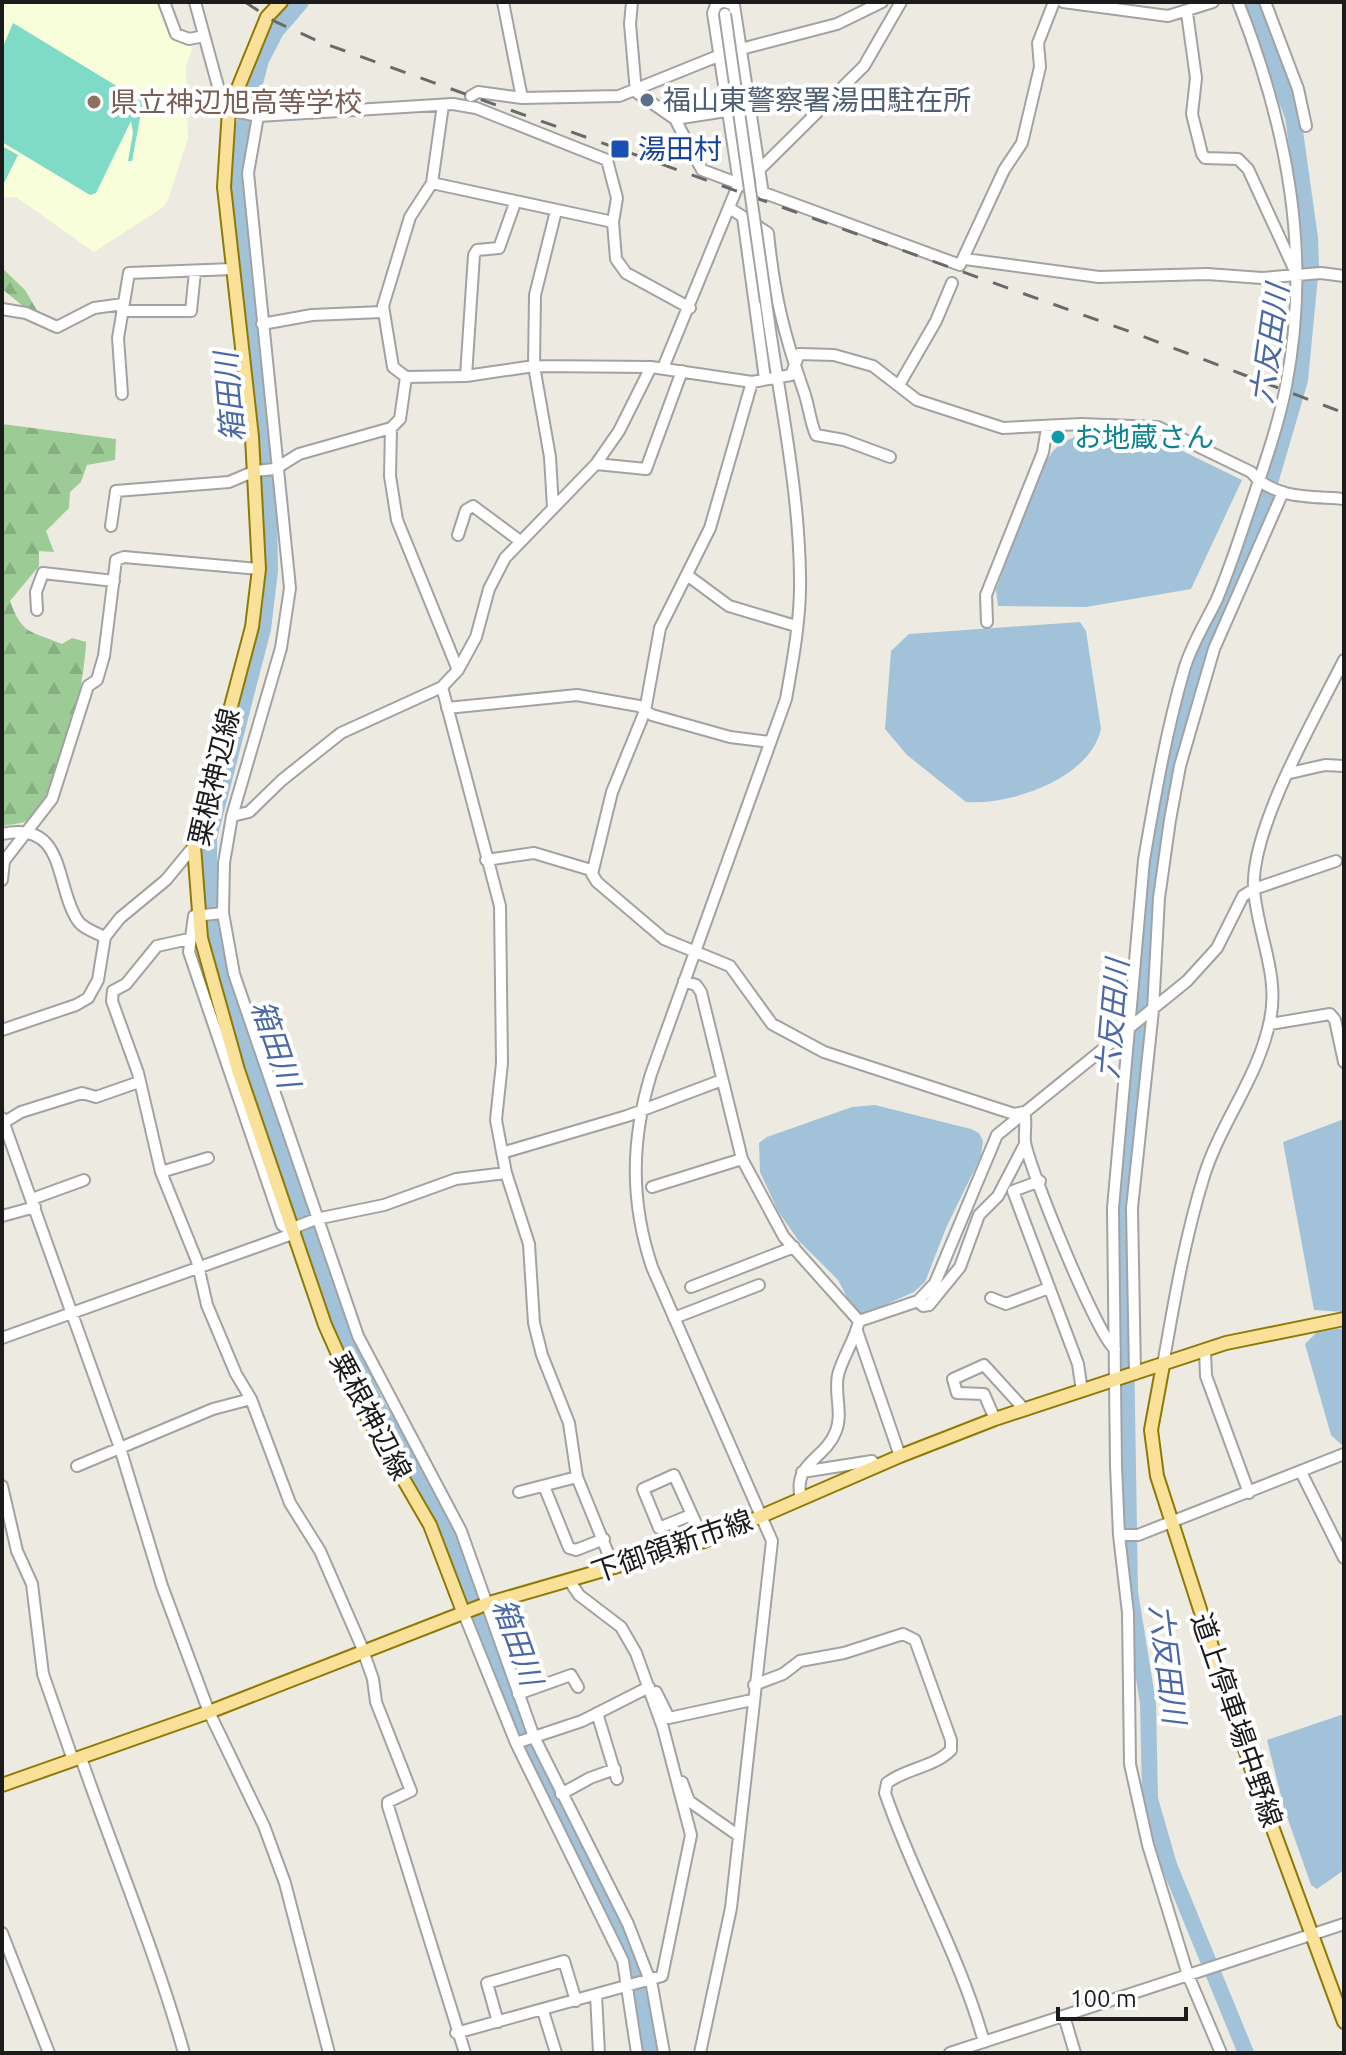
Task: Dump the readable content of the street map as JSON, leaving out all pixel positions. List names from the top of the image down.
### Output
{
  "streets": {
    "main road": ["粟根神辺線", "下御領新市線", "道上停車場中野線"]
  },
  "crossings": [
    ["粟根神辺線", "下御領新市線"],
    ["下御領新市線", "道上停車場中野線"]
  ],
  "water": ["六反田川", "箱田川"],
  "places": {
    "other": ["福山東警察署湯田駐在所", "県立神辺旭高等学校", "お地蔵さん"],
    "transit": ["湯田村"]
  },
  "scale_bar": "100 m"
}
